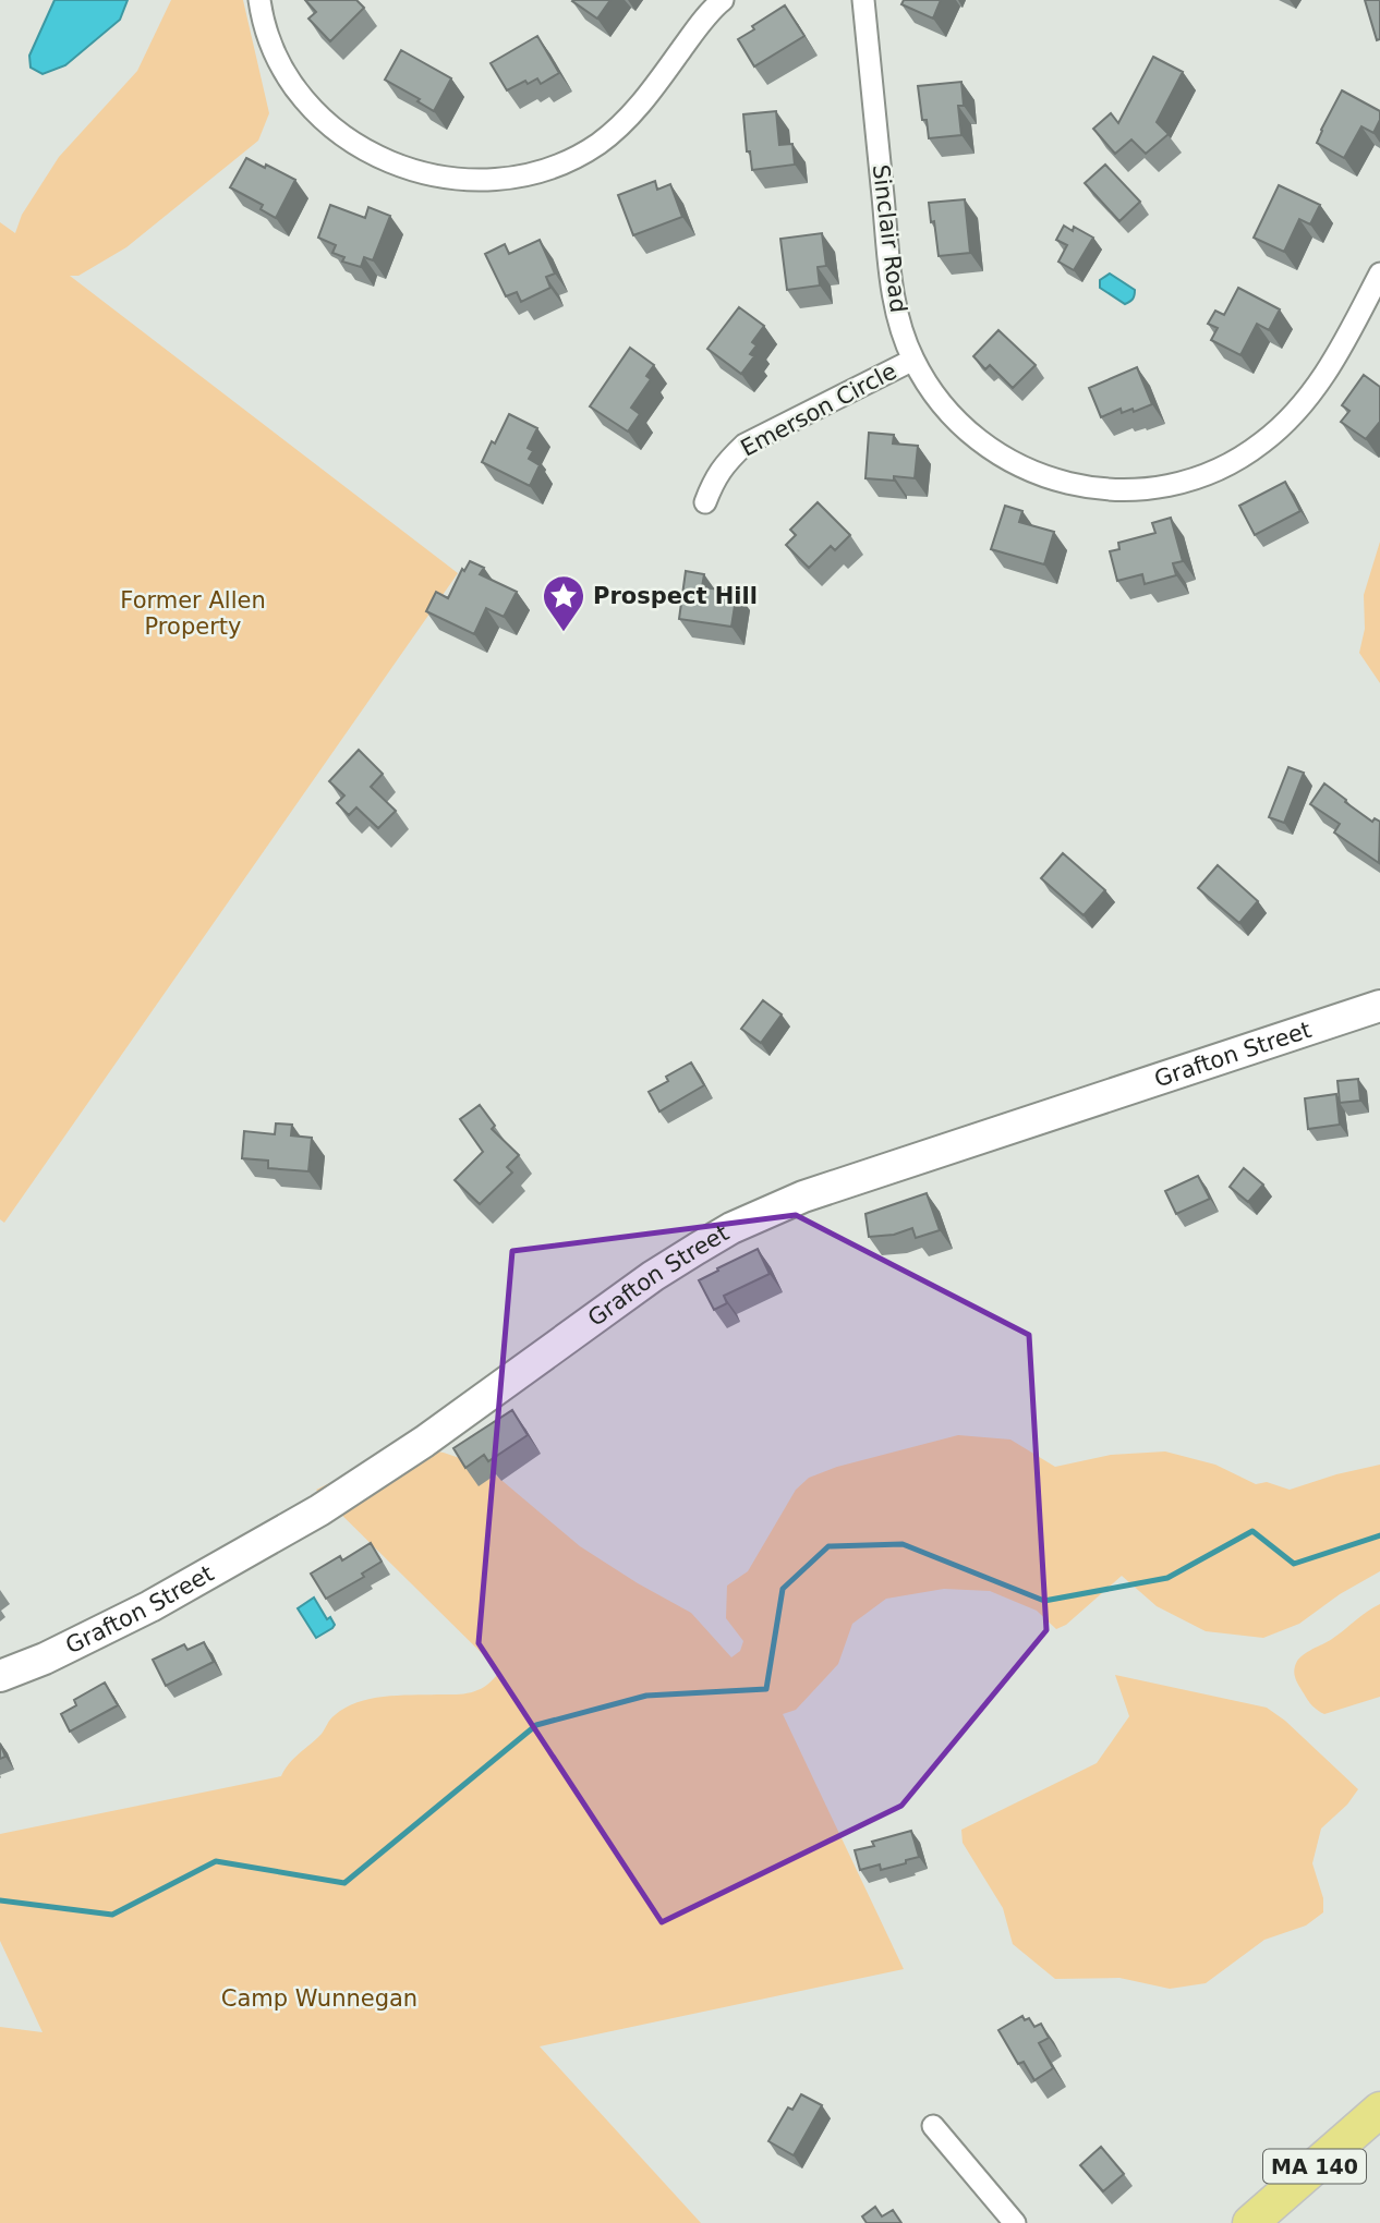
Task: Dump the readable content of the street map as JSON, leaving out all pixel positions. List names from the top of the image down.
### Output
{
  "streets": {
    "main road": ["MA 140"],
    "street": ["Sinclair Road", "Emerson Circle", "Grafton Street"]
  },
  "crossings": [
    ["Sinclair Road", "Emerson Circle"]
  ],
  "parks": ["Former Allen Property", "Camp Wunnegan"],
  "places": {
    "place": ["Prospect Hill"]
  }
}
